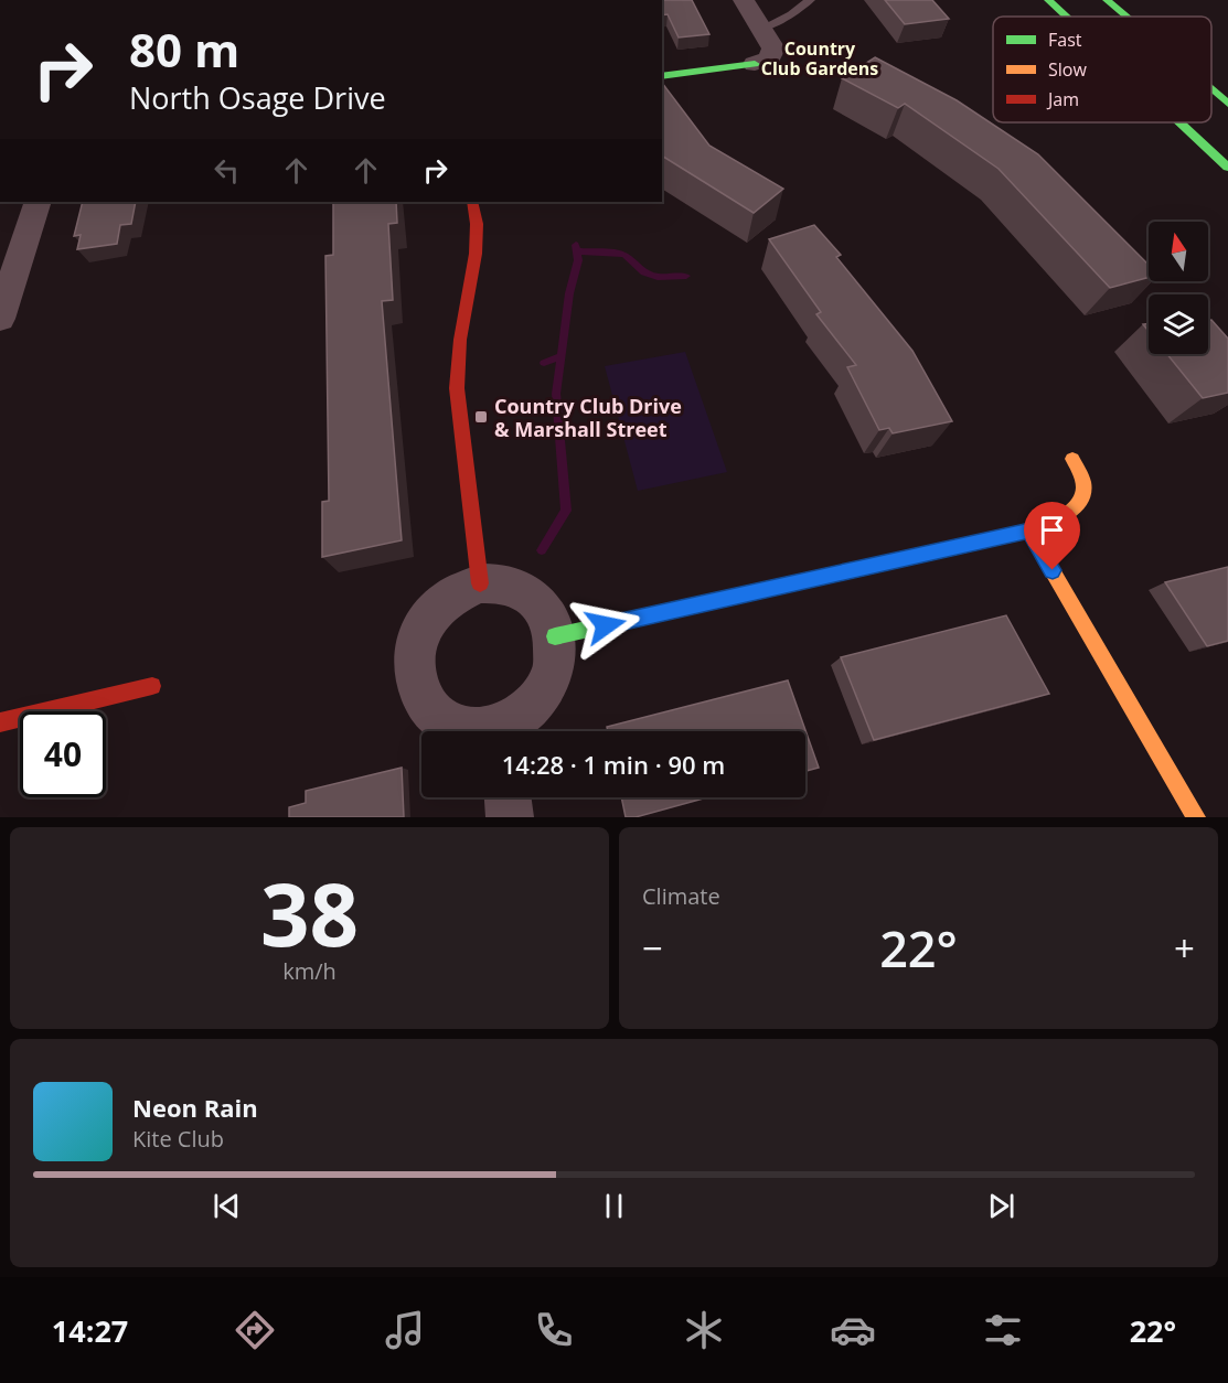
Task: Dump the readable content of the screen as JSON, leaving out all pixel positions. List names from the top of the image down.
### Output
{
  "districts": ["Country Club Gardens"],
  "places": {
    "transit": ["Country Club Drive & Marshall Street"]
  },
  "legend": ["Fast", "Slow", "Jam"],
  "north": "top",
  "page": {
    "turn": ["80 m", "North Osage Drive"],
    "limit": "40",
    "trip": "14:28 · 1 min · 90 m",
    "tile": [
      ["38", "km/h"],
      "Climate"
    ],
    "heat": ["−", "22°", "+"],
    "song": ["Neon Rain", "Kite Club"],
    "tabs": ["14:27", "22°"]
  }
}
